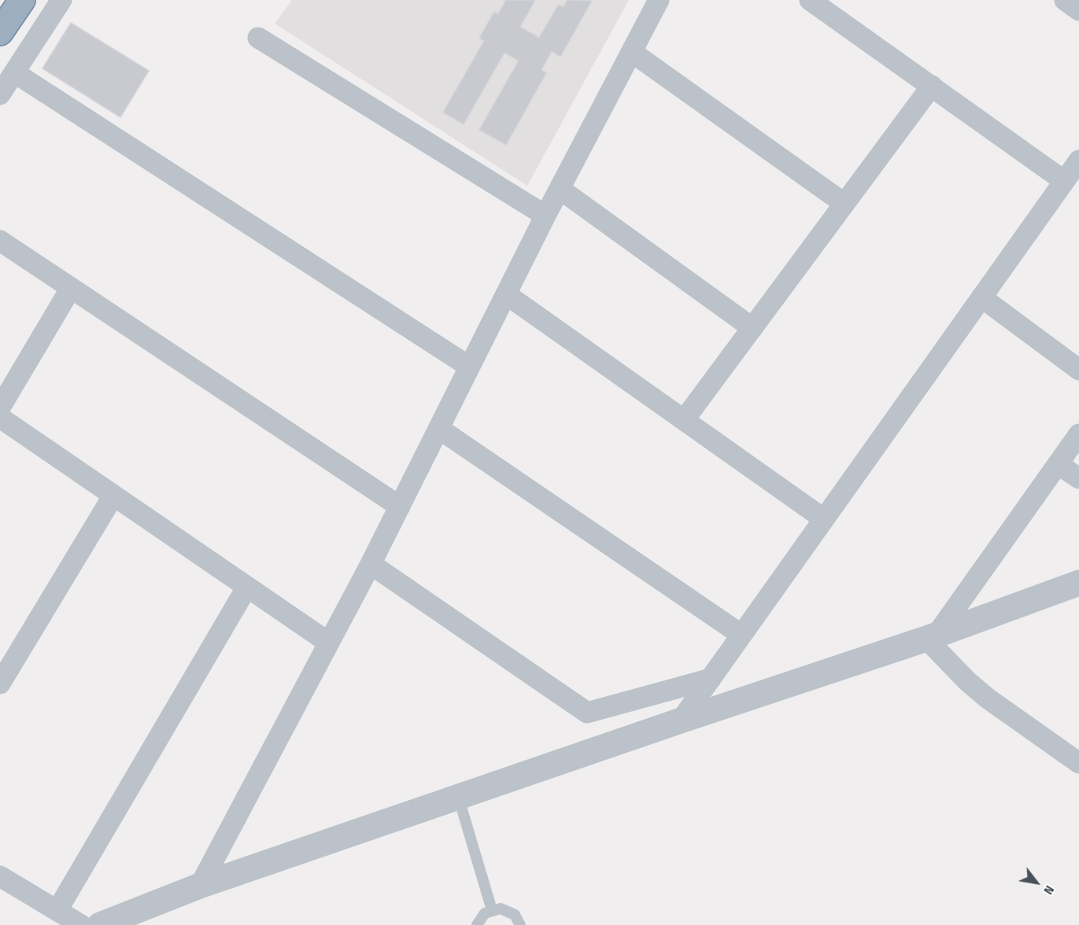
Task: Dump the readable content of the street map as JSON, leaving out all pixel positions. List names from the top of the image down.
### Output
{
  "north": "bottom right"
}
